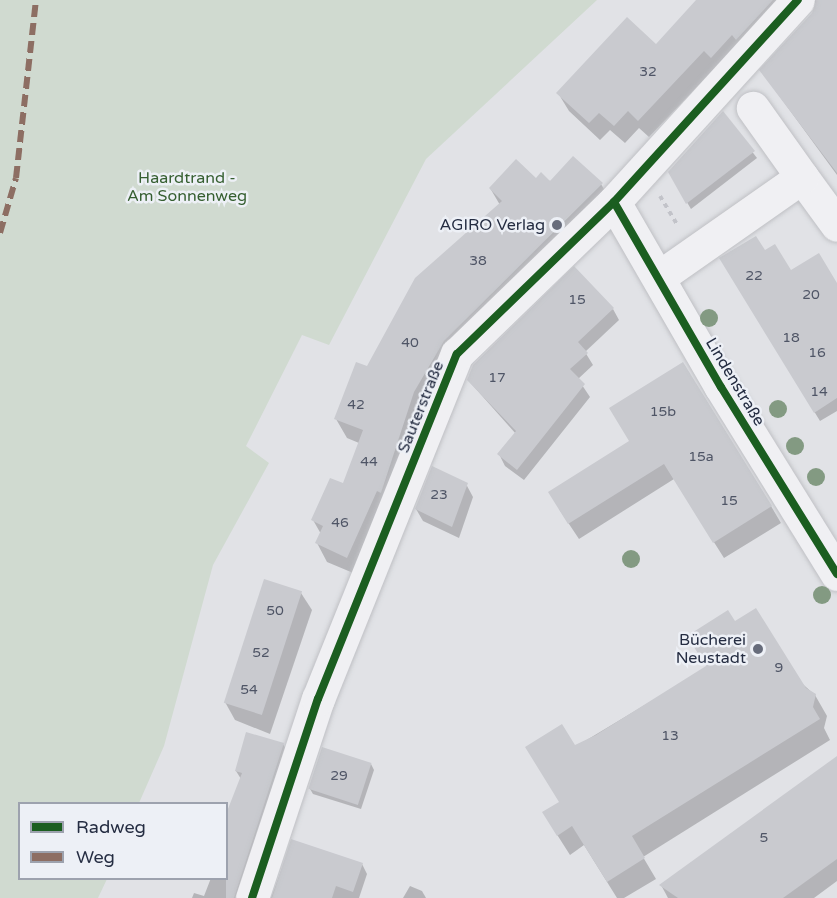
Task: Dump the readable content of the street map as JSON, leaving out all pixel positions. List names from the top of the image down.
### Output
{
  "streets": {
    "street": ["Lindenstraße", "Sauterstraße"]
  },
  "crossings": [
    ["Lindenstraße", "Sauterstraße"]
  ],
  "parks": ["Haardtrand - Am Sonnenweg"],
  "places": ["AGIRO Verlag", "Bücherei Neustadt"],
  "house_numbers": [
    "32",
    "38",
    "22",
    "20",
    "15",
    "18",
    "40",
    "16",
    "17",
    "14",
    "42",
    "15b",
    "15a",
    "44",
    "23",
    "15",
    "46",
    "50",
    "52",
    "9",
    "54",
    "13",
    "29",
    "5"
  ],
  "legend": ["Radweg", "Weg"]
}
